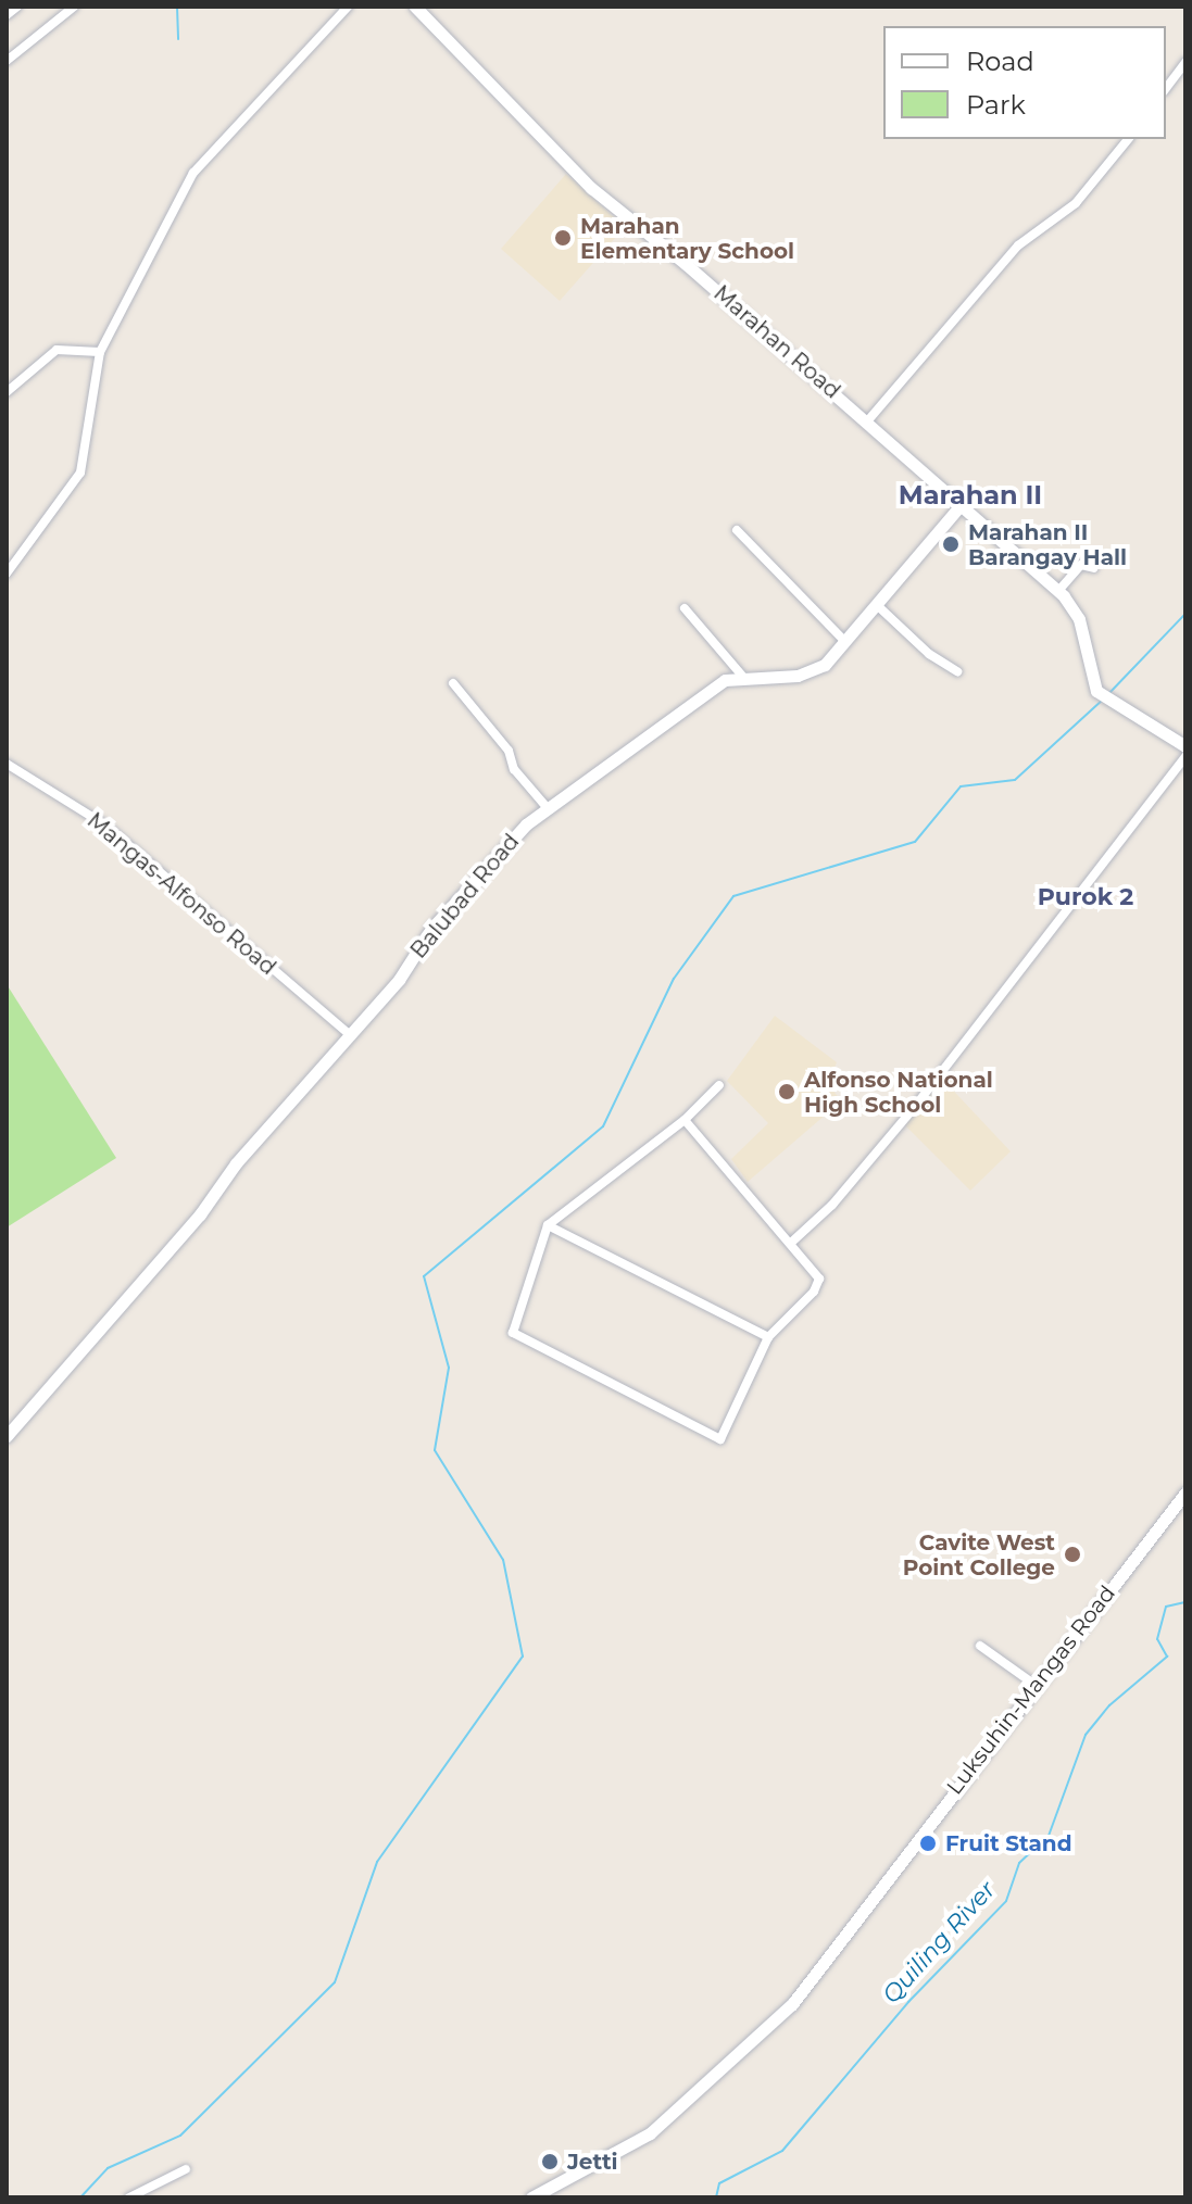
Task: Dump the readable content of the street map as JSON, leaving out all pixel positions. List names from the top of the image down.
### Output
{
  "streets": {
    "main road": ["Marahan Road", "Balubad Road", "Luksuhin-Mangas Road"],
    "street": ["Mangas-Alfonso Road"]
  },
  "crossings": [
    ["Marahan Road", "Balubad Road"],
    ["Mangas-Alfonso Road", "Balubad Road"]
  ],
  "districts": ["Marahan II", "Purok 2"],
  "water": ["Quiling River"],
  "places": [
    "Marahan Elementary School",
    "Marahan II Barangay Hall",
    "Alfonso National High School",
    "Cavite West Point College",
    "Fruit Stand",
    "Jetti"
  ],
  "legend": ["Road", "Park"]
}
